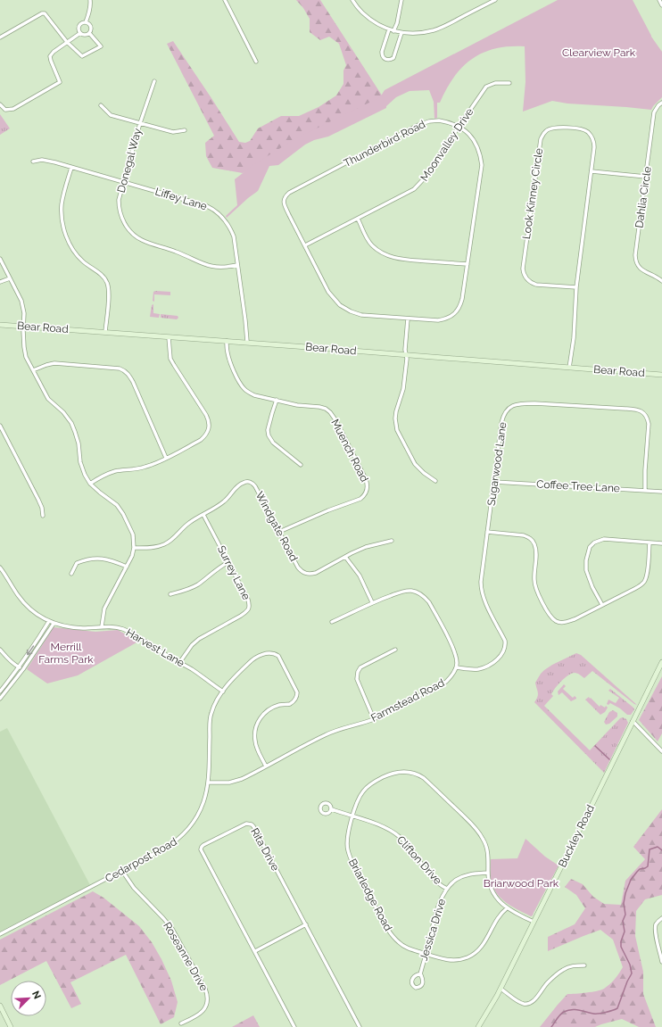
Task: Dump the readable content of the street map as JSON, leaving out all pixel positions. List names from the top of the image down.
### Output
{
  "streets": {
    "street": [
      "Thunderbird Road",
      "Moonvalley Drive",
      "Donegal Way",
      "Look Kinney Circle",
      "Dahlia Circle",
      "Liffey Lane",
      "Bear Road",
      "Muench Road",
      "Sugarwood Lane",
      "Coffee Tree Lane",
      "Windgate Road",
      "Surrey Lane",
      "Harvest Lane",
      "Farmstead Road",
      "Buckley Road",
      "Rita Drive",
      "Cedarpost Road",
      "Clifton Drive",
      "Briarledge Road",
      "Jessica Drive",
      "Roseanne Drive"
    ]
  },
  "crossings": [
    ["Thunderbird Road", "Moonvalley Drive"],
    ["Donegal Way", "Liffey Lane"],
    ["Look Kinney Circle", "Bear Road"],
    ["Liffey Lane", "Bear Road"],
    ["Bear Road", "Muench Road"],
    ["Muench Road", "Windgate Road"],
    ["Sugarwood Lane", "Coffee Tree Lane"],
    ["Sugarwood Lane", "Farmstead Road"],
    ["Windgate Road", "Surrey Lane"],
    ["Surrey Lane", "Harvest Lane"],
    ["Harvest Lane", "Cedarpost Road"],
    ["Farmstead Road", "Cedarpost Road"],
    ["Buckley Road", "Briarledge Road"],
    ["Cedarpost Road", "Roseanne Drive"],
    ["Clifton Drive", "Briarledge Road"],
    ["Clifton Drive", "Jessica Drive"],
    ["Briarledge Road", "Jessica Drive"]
  ],
  "parks": ["Clearview Park", "Merrill Farms Park", "Briarwood Park"],
  "north": "top right"
}
